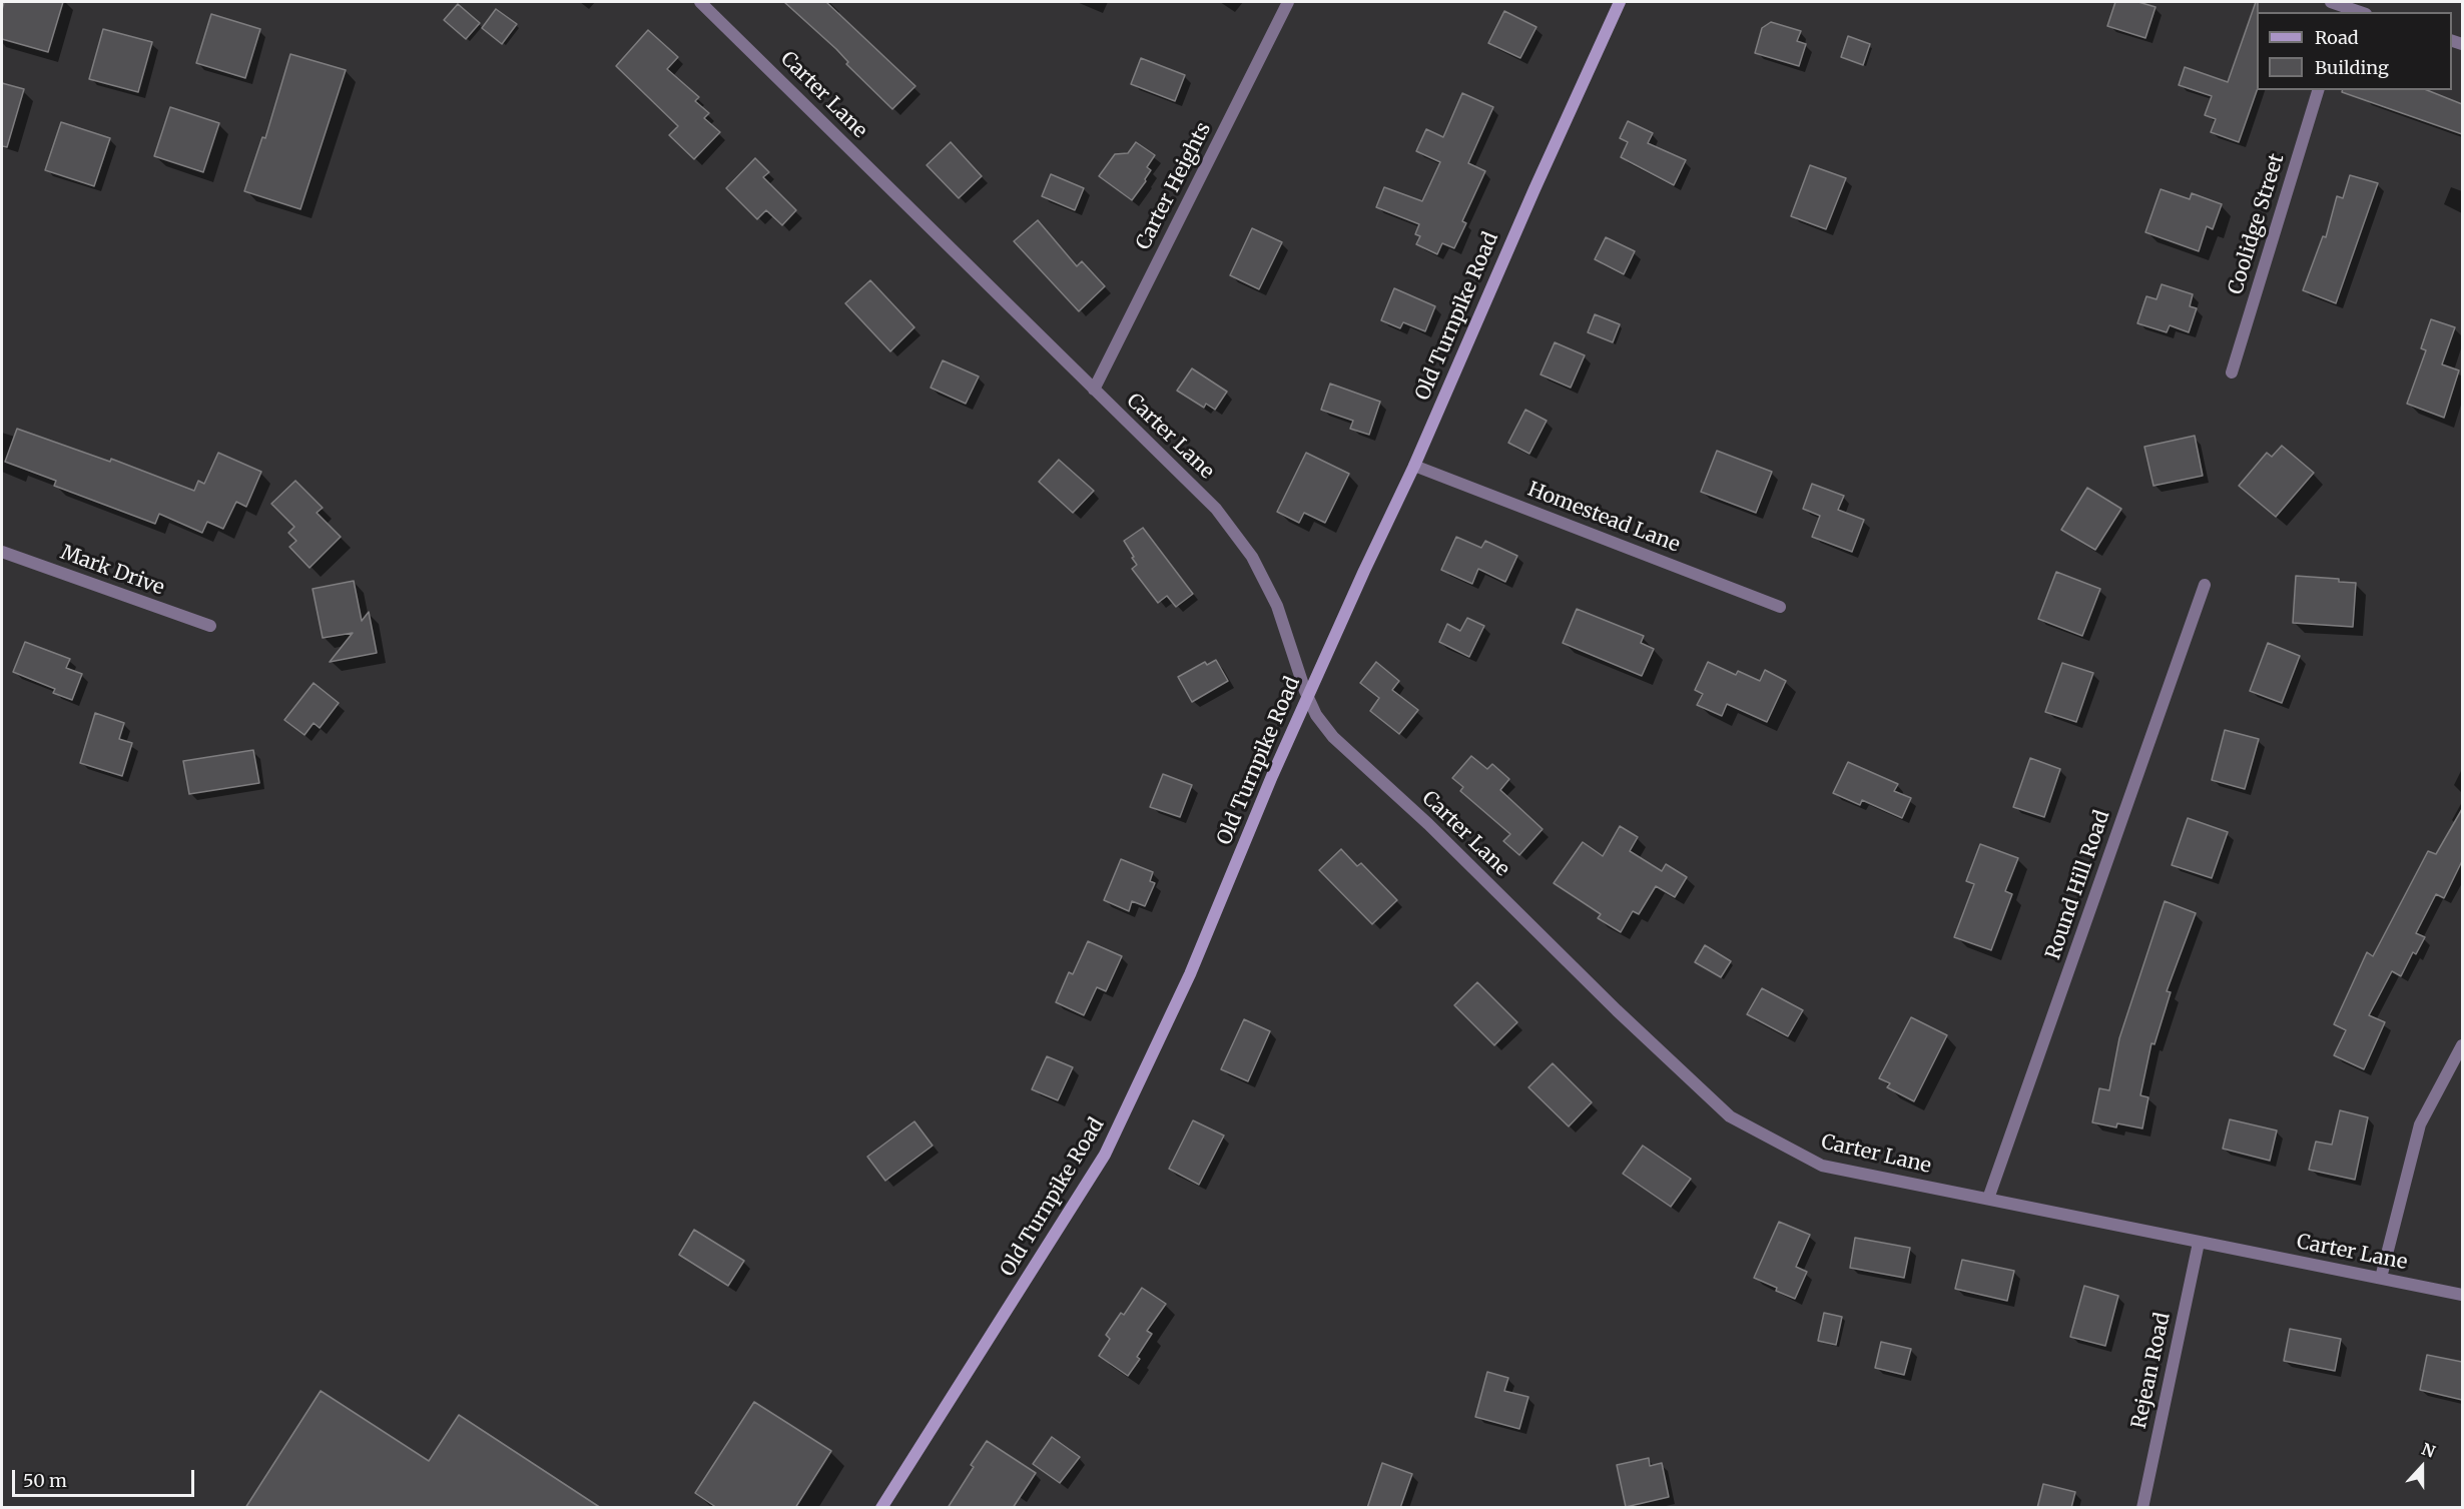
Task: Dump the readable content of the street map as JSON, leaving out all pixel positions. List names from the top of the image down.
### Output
{
  "streets": {
    "main road": ["Old Turnpike Road"],
    "street": [
      "Carter Lane",
      "Carter Heights",
      "Coolidge Street",
      "Homestead Lane",
      "Mark Drive",
      "Round Hill Road",
      "Rejean Road"
    ]
  },
  "crossings": [
    ["Carter Lane", "Carter Heights"],
    ["Carter Lane", "Old Turnpike Road"],
    ["Carter Lane", "Round Hill Road"],
    ["Carter Lane", "Rejean Road"],
    ["Old Turnpike Road", "Homestead Lane"]
  ],
  "legend": ["Road", "Building"],
  "scale_bar": "50 m",
  "north": "top"
}
